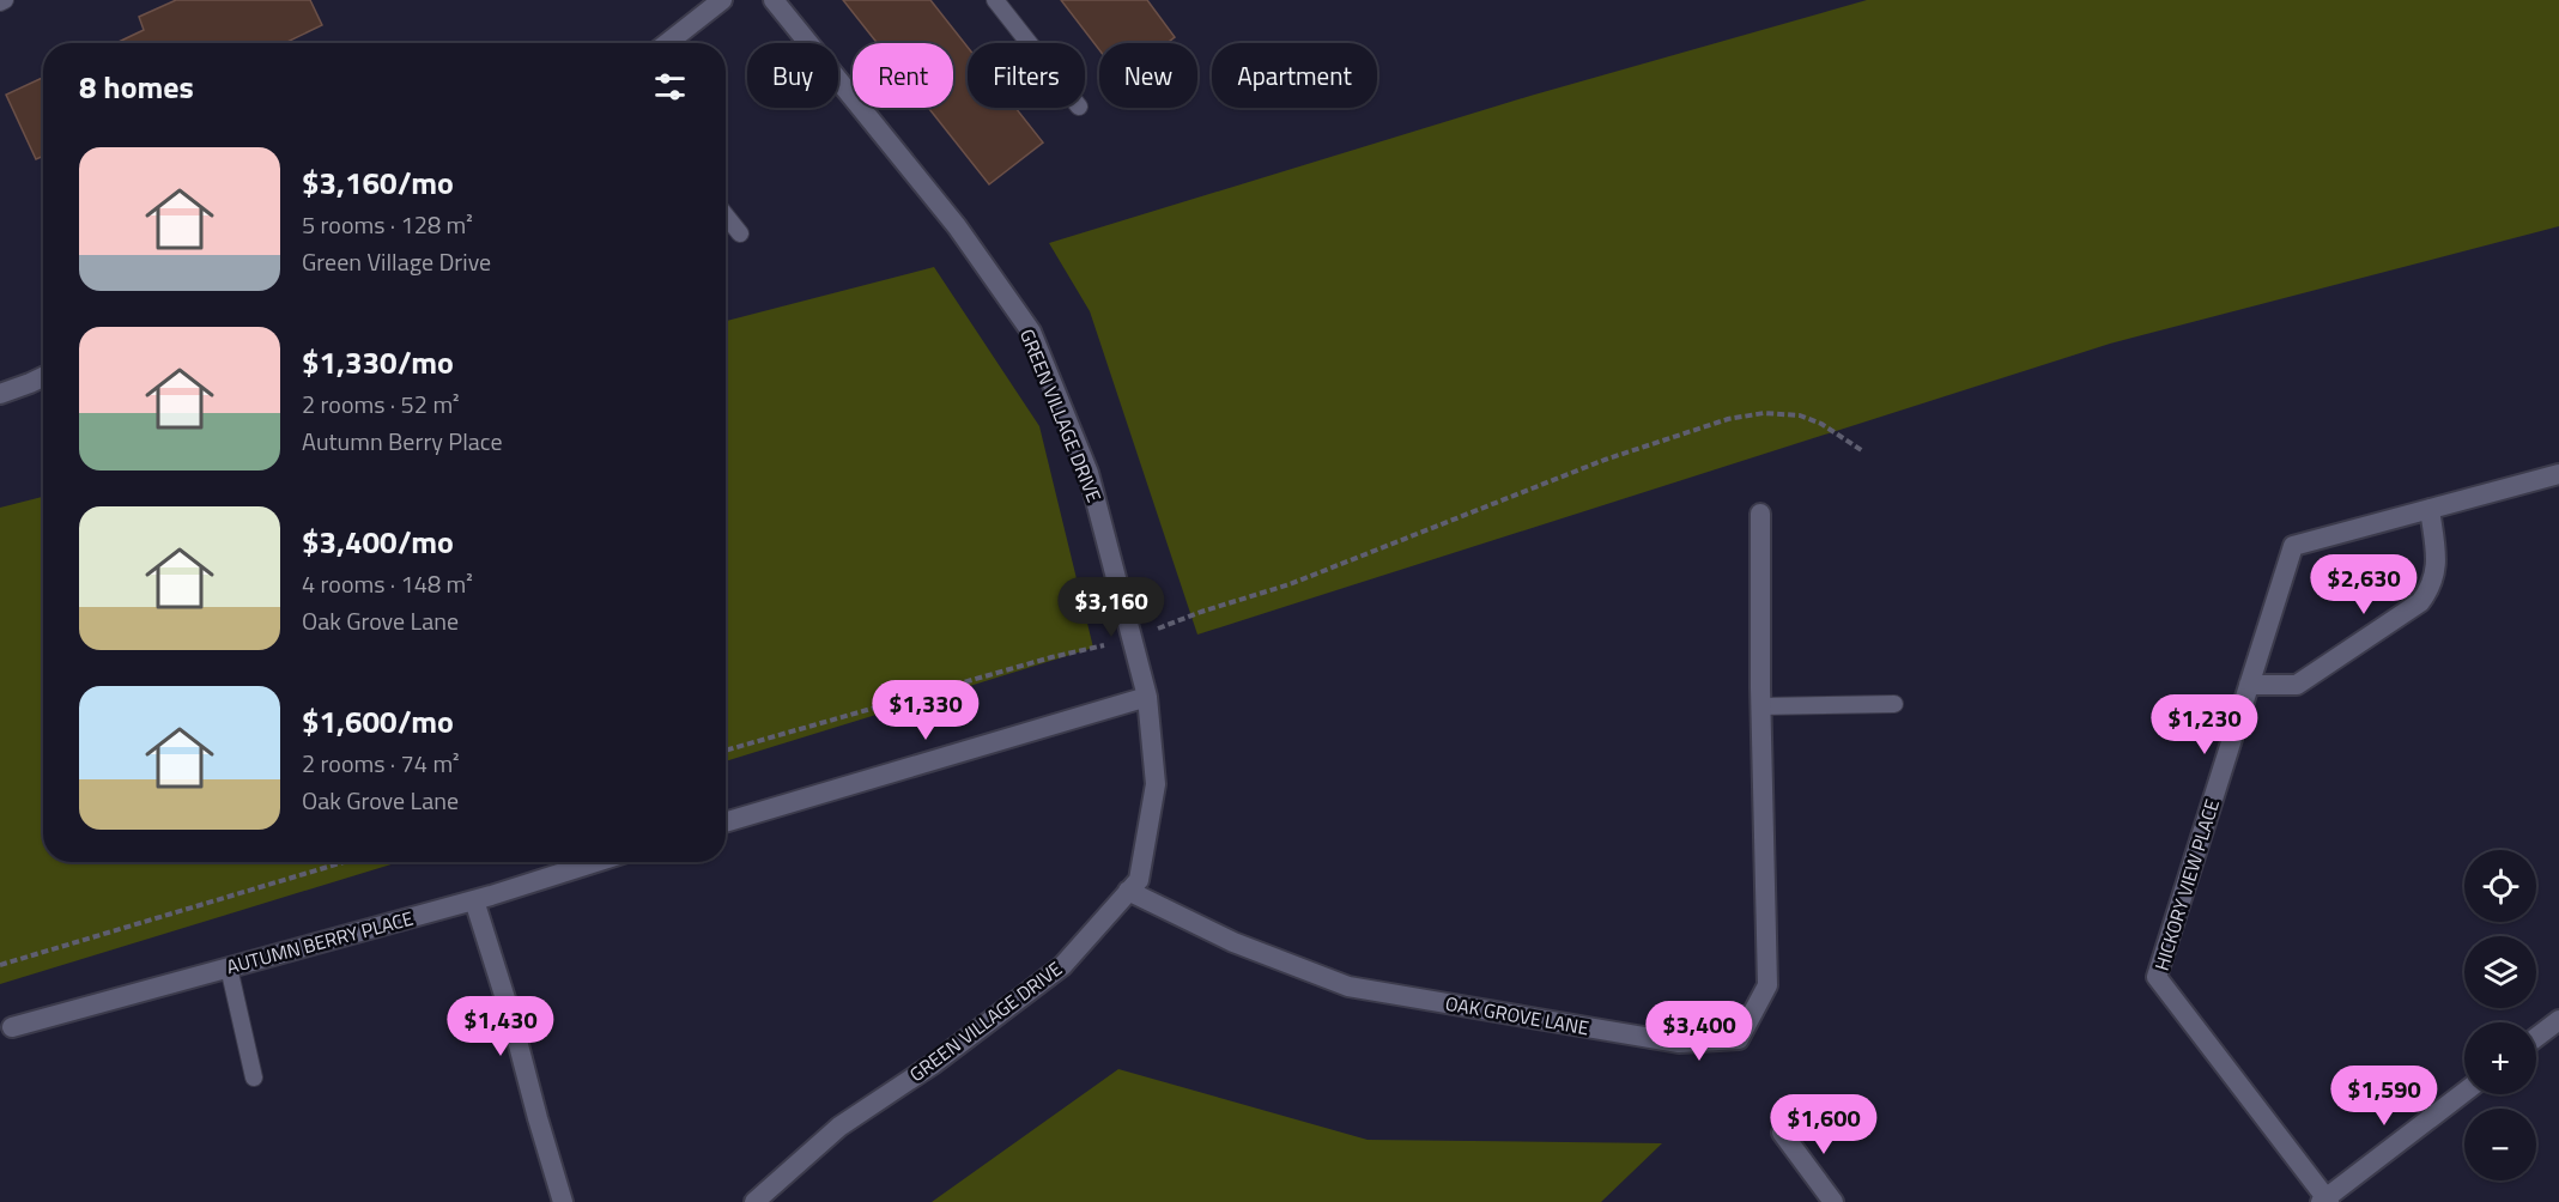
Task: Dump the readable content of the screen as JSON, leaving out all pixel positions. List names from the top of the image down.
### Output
{
  "streets": {
    "street": [
      "GREEN VILLAGE DRIVE",
      "HICKORY VIEW PLACE",
      "AUTUMN BERRY PLACE",
      "OAK GROVE LANE"
    ]
  },
  "crossings": [
    ["GREEN VILLAGE DRIVE", "OAK GROVE LANE"]
  ],
  "page": {
    "chip": [
      "Buy",
      "Rent",
      "Filters",
      "New",
      "Apartment"
    ],
    "heading": "8 homes",
    "list": [
      {
        "name": "$3,160/mo",
        "note": "5 rooms · 128 m² · Green Village Drive"
      },
      {
        "name": "$1,330/mo",
        "note": "2 rooms · 52 m² · Autumn Berry Place"
      },
      {
        "name": "$3,400/mo",
        "note": "4 rooms · 148 m² · Oak Grove Lane"
      },
      {
        "name": "$1,600/mo",
        "note": "2 rooms · 74 m² · Oak Grove Lane"
      }
    ],
    "price": [
      "$2,630",
      "$3,160",
      "$1,330",
      "$1,230",
      "$1,430",
      "$3,400",
      "$1,590",
      "$1,600"
    ],
    "map_buttons": ["+", "−"]
  }
}
